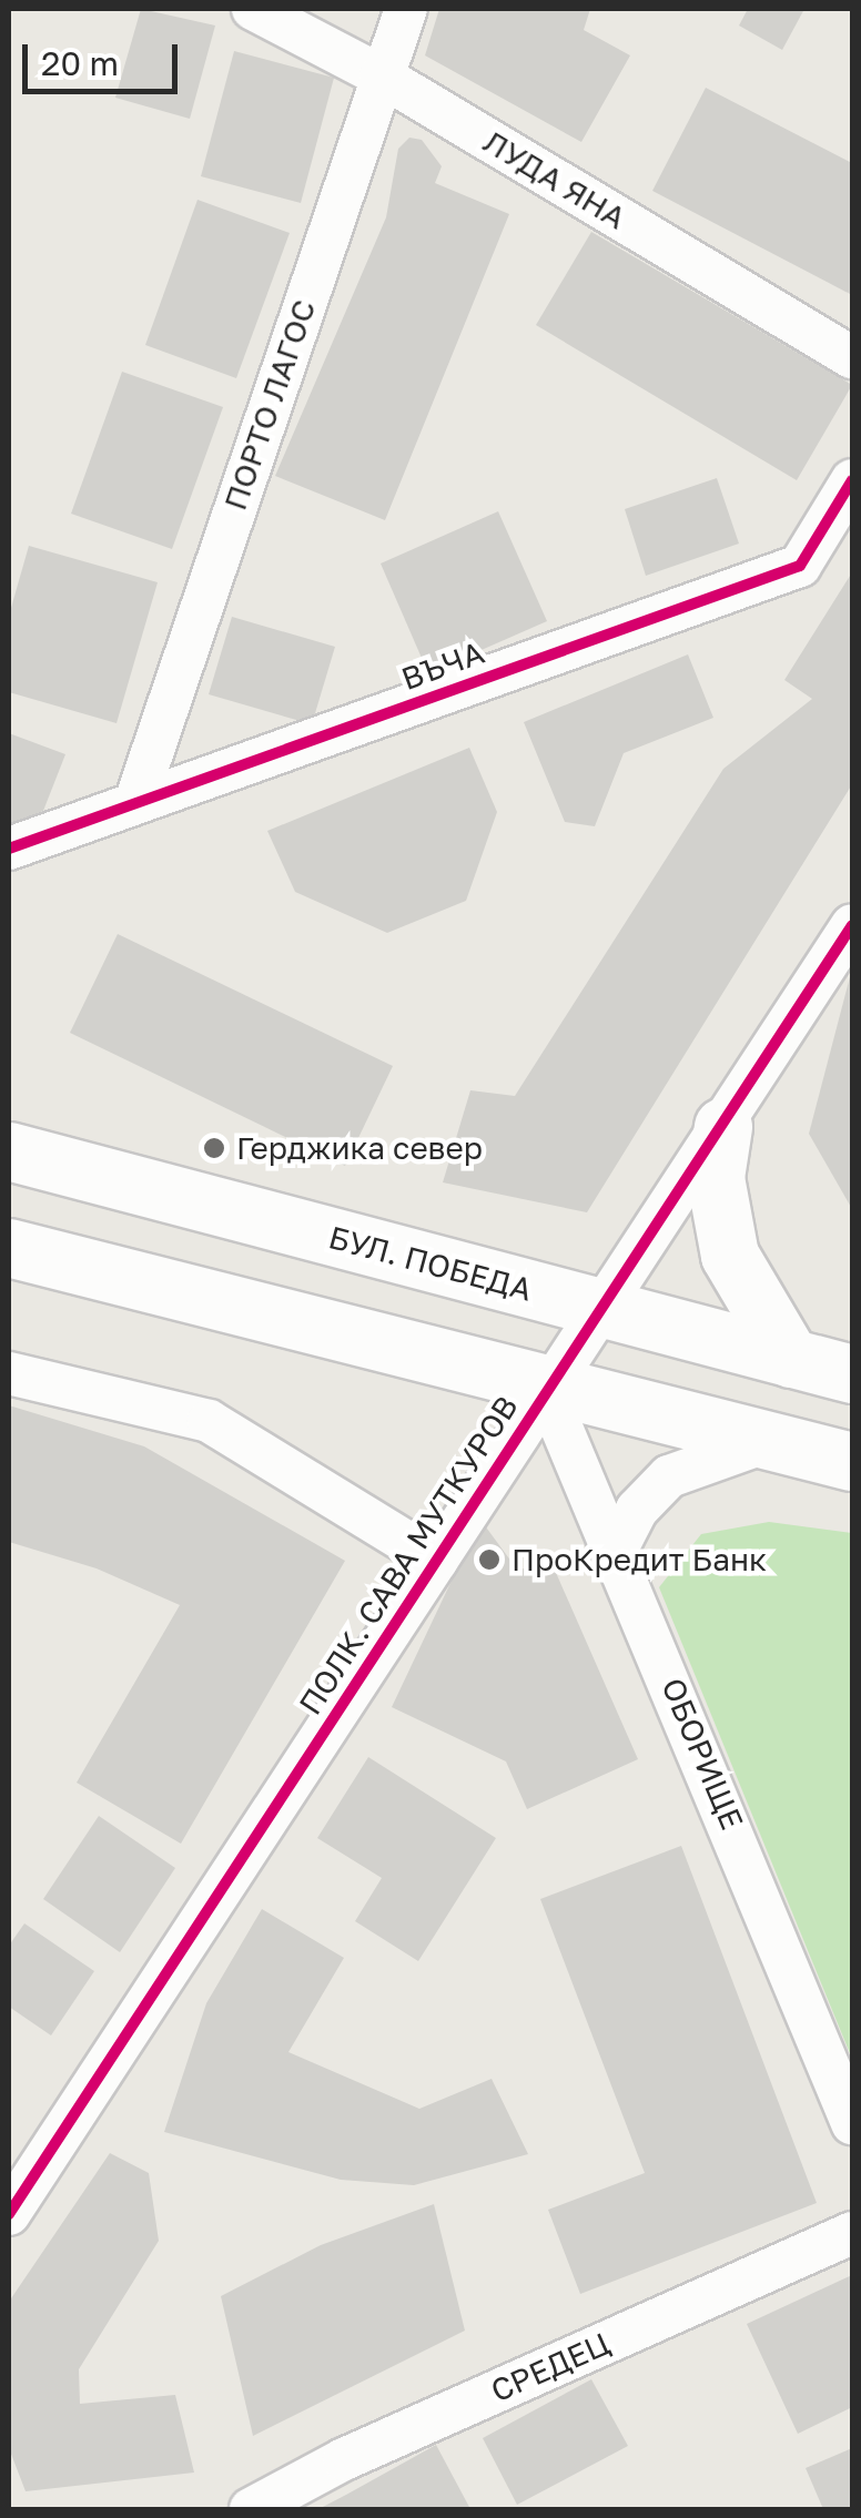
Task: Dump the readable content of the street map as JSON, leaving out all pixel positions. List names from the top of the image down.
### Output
{
  "streets": {
    "main road": ["БУЛ. ПОБЕДА"],
    "street": [
      "ЛУДА ЯНА",
      "ПОРТО ЛАГОС",
      "ВЪЧА",
      "ПОЛК. САВА МУТКУРОВ",
      "ОБОРИЩЕ",
      "СРЕДЕЦ"
    ]
  },
  "crossings": [
    ["ЛУДА ЯНА", "ПОРТО ЛАГОС"],
    ["ПОРТО ЛАГОС", "ВЪЧА"],
    ["БУЛ. ПОБЕДА", "ПОЛК. САВА МУТКУРОВ"],
    ["ПОЛК. САВА МУТКУРОВ", "ОБОРИЩЕ"]
  ],
  "places": ["Герджика север", "ПроКредит Банк"],
  "scale_bar": "20 m"
}
